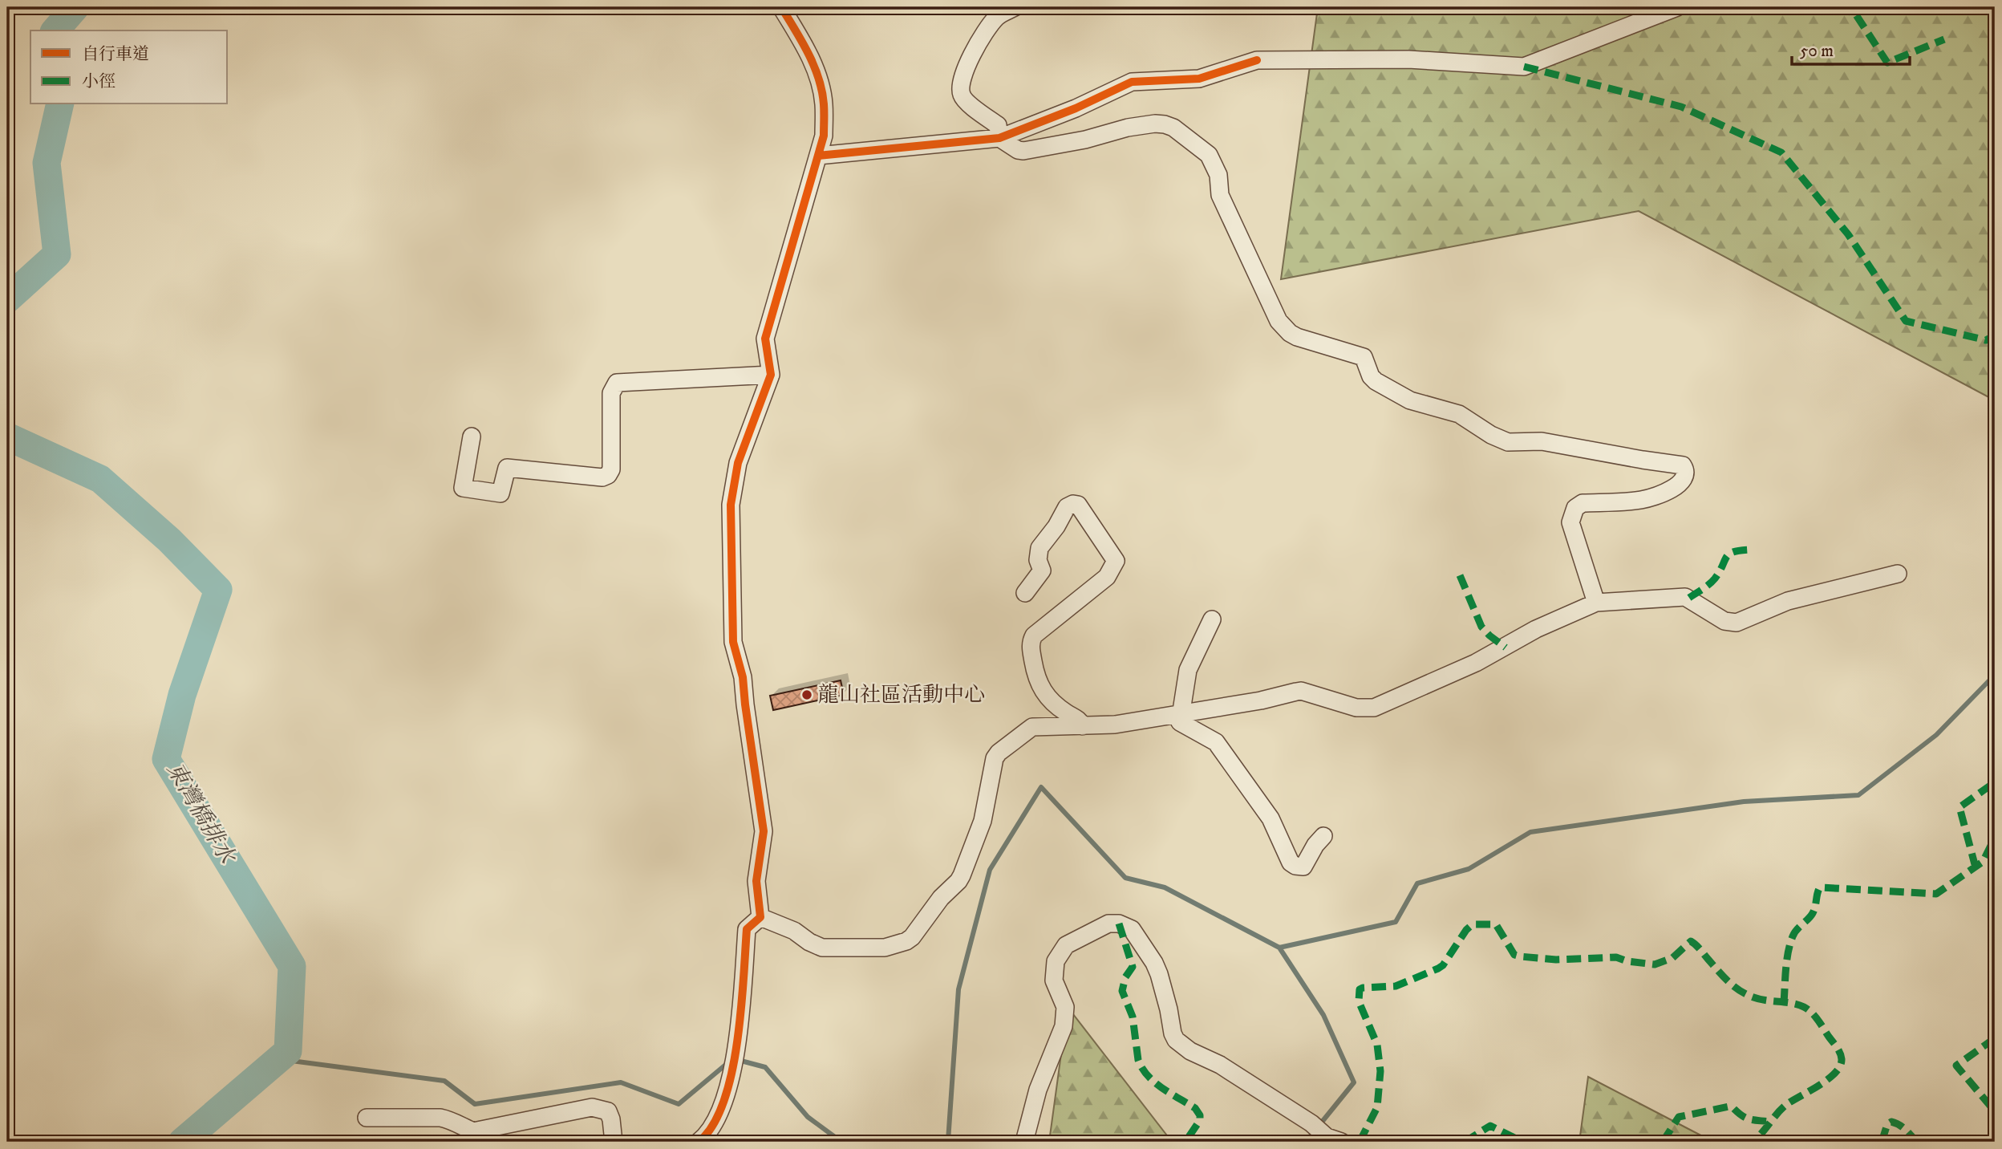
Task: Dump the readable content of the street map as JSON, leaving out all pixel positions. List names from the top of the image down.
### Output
{
  "water": ["東灣橋排水"],
  "places": ["龍山社區活動中心"],
  "legend": ["自行車道", "小徑"],
  "scale_bar": "50 m"
}
